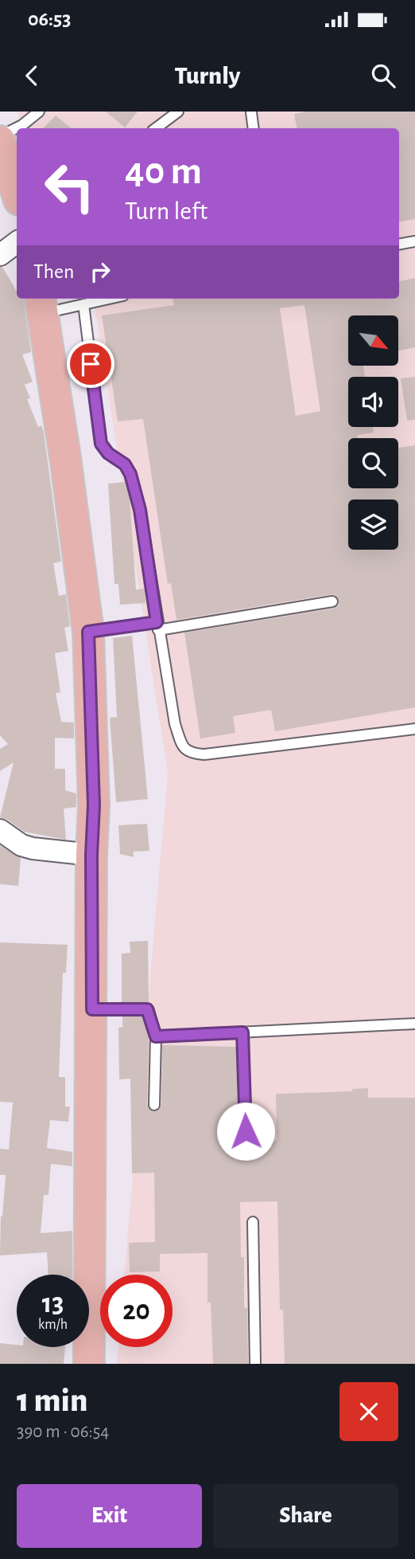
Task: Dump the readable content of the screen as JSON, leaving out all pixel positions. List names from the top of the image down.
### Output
{
  "north": "bottom right",
  "page": {
    "status": "06:53",
    "header": "Turnly",
    "turn": ["40 m", "Turn left"],
    "then": "Then",
    "speed": "13 km/h",
    "limit": "20",
    "heading": ["1 min", "390 m · 06:54"],
    "buttons": ["Exit", "Share"]
  }
}
